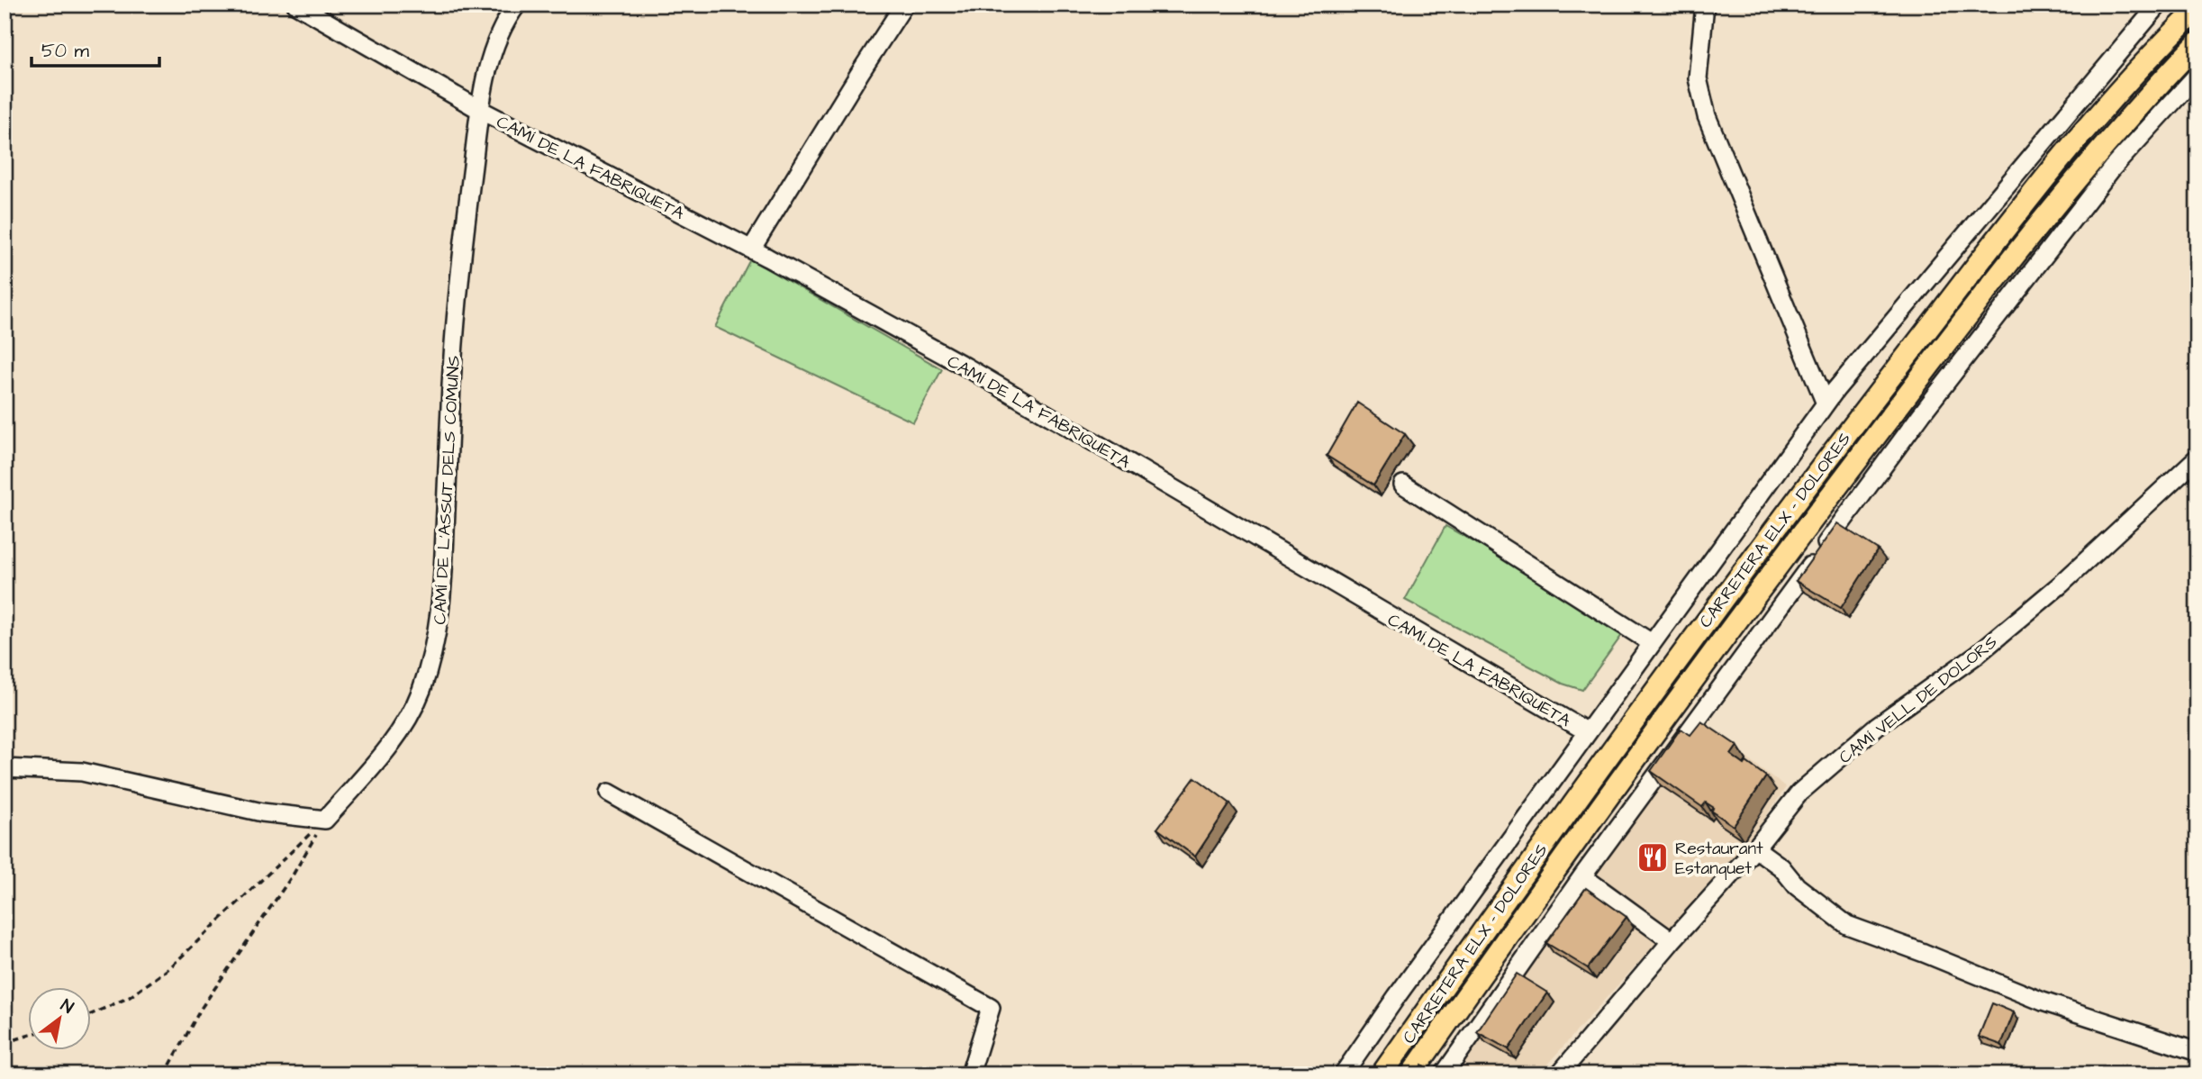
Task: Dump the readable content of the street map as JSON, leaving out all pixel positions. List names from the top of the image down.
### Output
{
  "streets": {
    "main road": ["CARRETERA ELX - DOLORES"],
    "street": ["CAMÍ DE LA FABRIQUETA", "CAMÍ DE L'ASSUT DELS COMUNS", "CAMÍ VELL DE DOLORS"]
  },
  "crossings": [
    ["CAMÍ DE LA FABRIQUETA", "CAMÍ DE L'ASSUT DELS COMUNS"]
  ],
  "places": {
    "restaurant": ["Restaurant Estanquet"]
  },
  "scale_bar": "50 m",
  "north": "top right"
}
